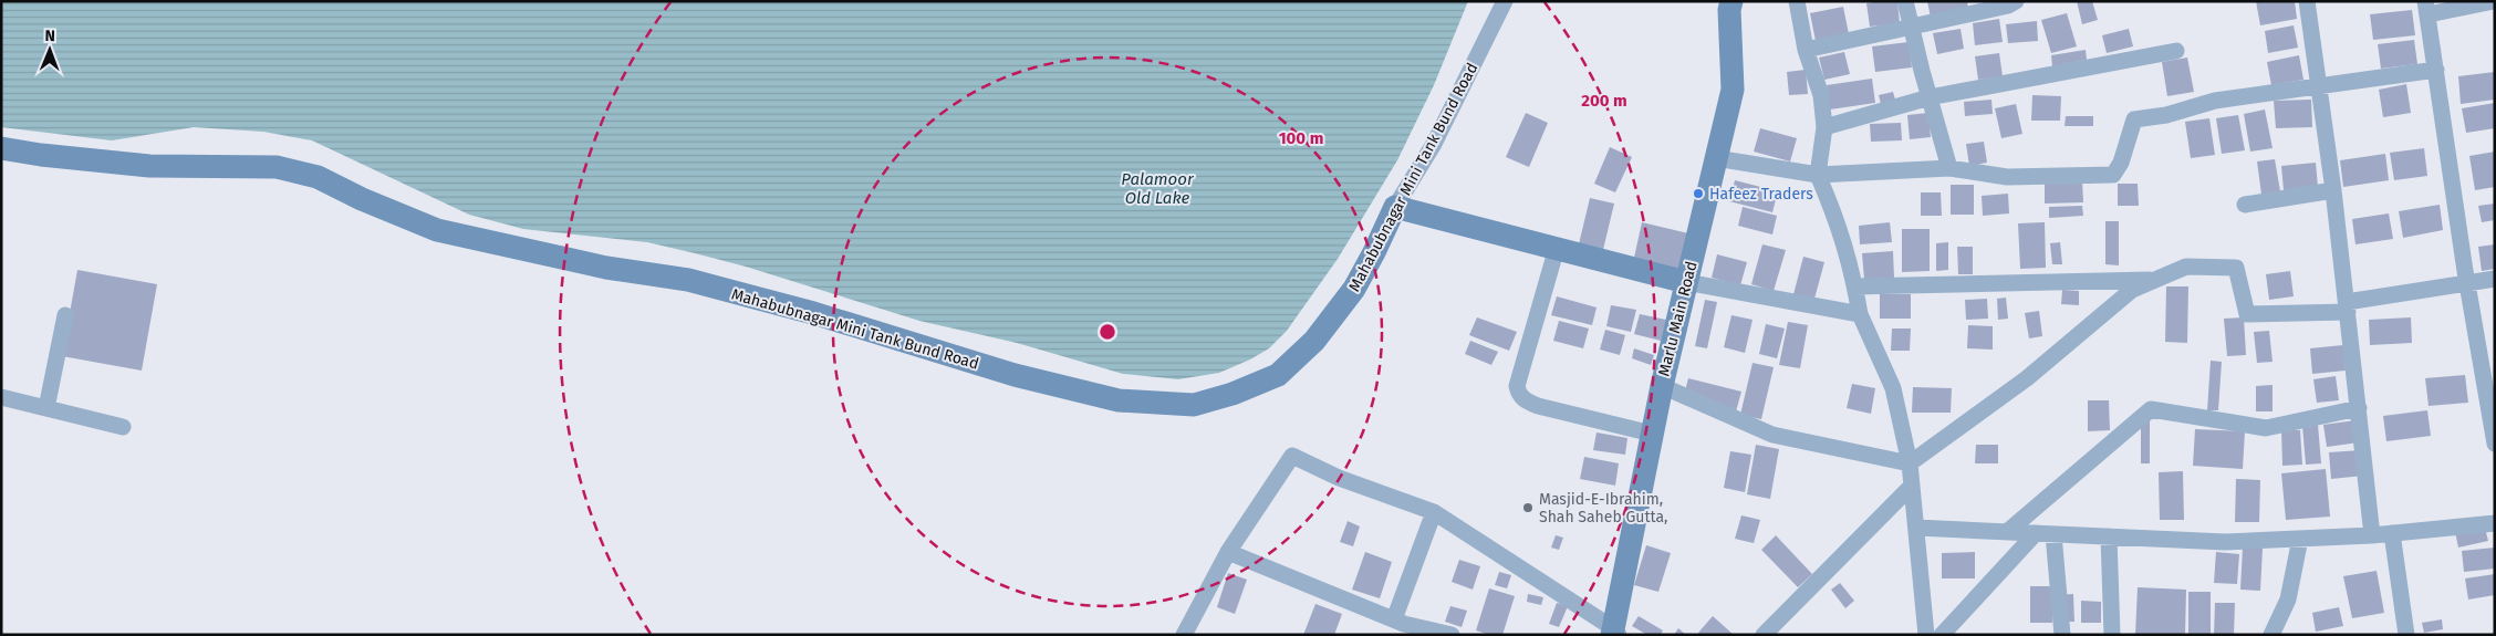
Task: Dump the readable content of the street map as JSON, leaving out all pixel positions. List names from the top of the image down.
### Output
{
  "streets": {
    "street": ["Mahabubnagar Mini Tank Bund Road", "Marlu Main Road"]
  },
  "water": ["Palamoor Old Lake"],
  "places": ["Hafeez Traders", "Masjid-E-Ibrahim, Shah Saheb Gutta,"],
  "north": "top",
  "rings": ["200 m", "100 m"]
}
